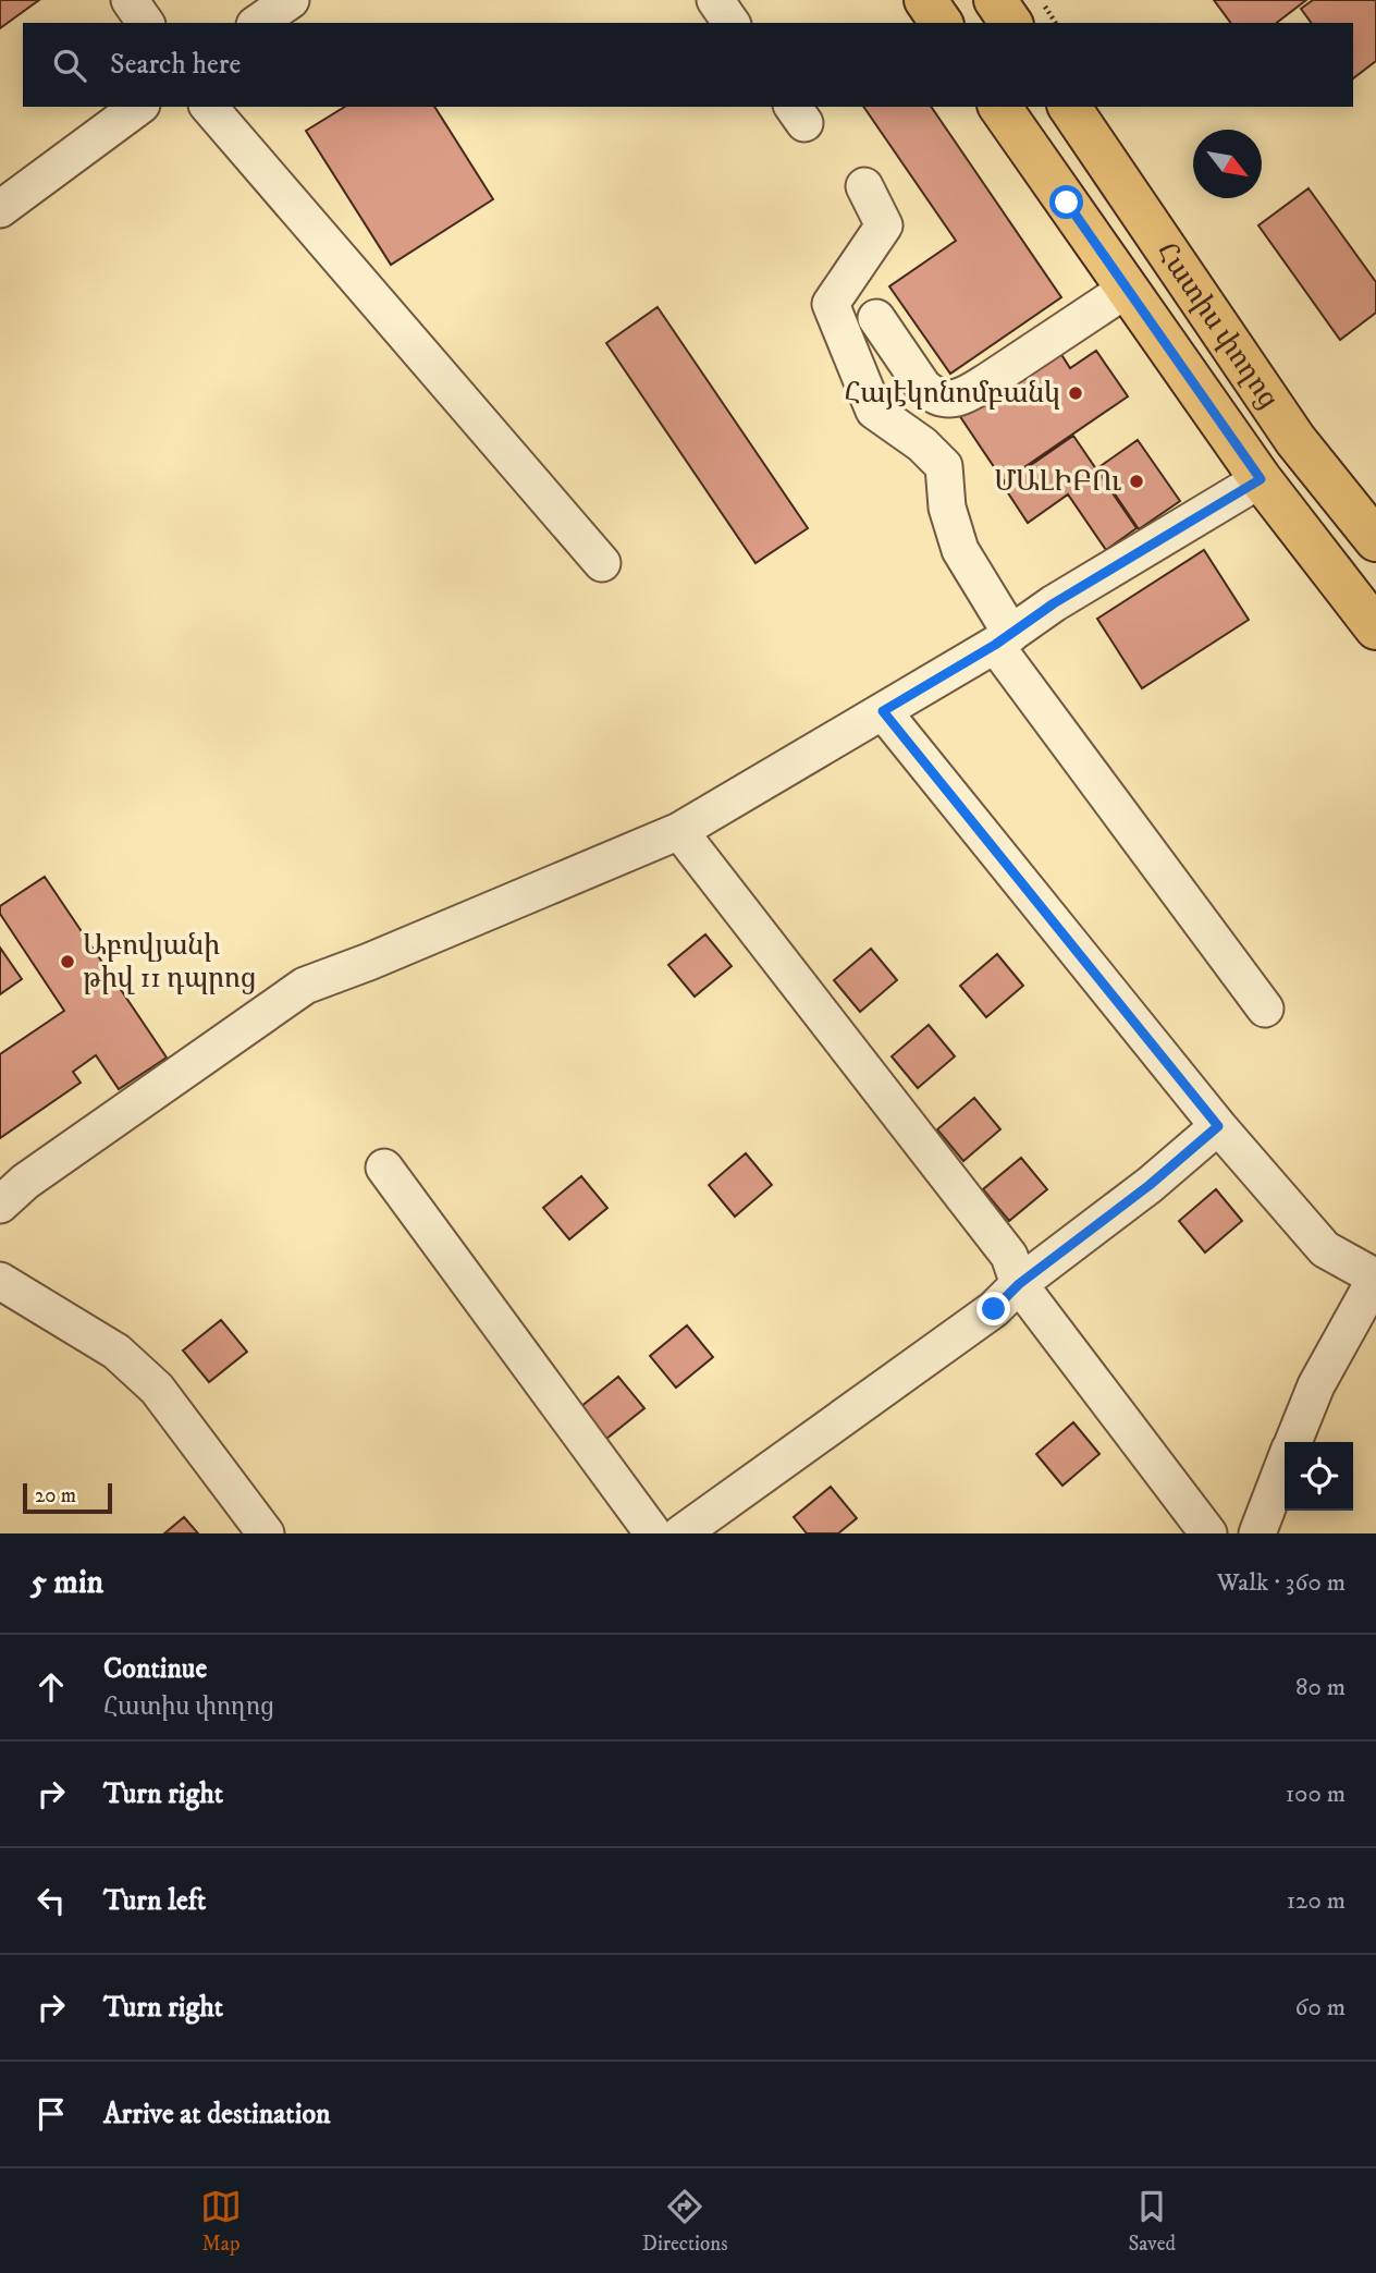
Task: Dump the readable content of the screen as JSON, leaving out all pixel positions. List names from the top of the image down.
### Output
{
  "streets": {
    "main road": ["Հատիս փողոց"]
  },
  "places": ["Հայէկոնոմբանկ", "ՄԱԼԻԲՈւ", "Աբովյանի թիվ 11 դպրոց"],
  "scale_bar": "20 m",
  "north": "bottom right",
  "page": {
    "search": "Search here",
    "scale": "20 m",
    "heading": ["5 min", "Walk · 360 m"],
    "list": [
      ["Continue", "Հատիս փողոց", "80 m"],
      ["Turn right", "100 m"],
      ["Turn left", "120 m"],
      ["Turn right", "60 m"],
      "Arrive at destination"
    ],
    "nav": ["Map", "Directions", "Saved"]
  }
}
